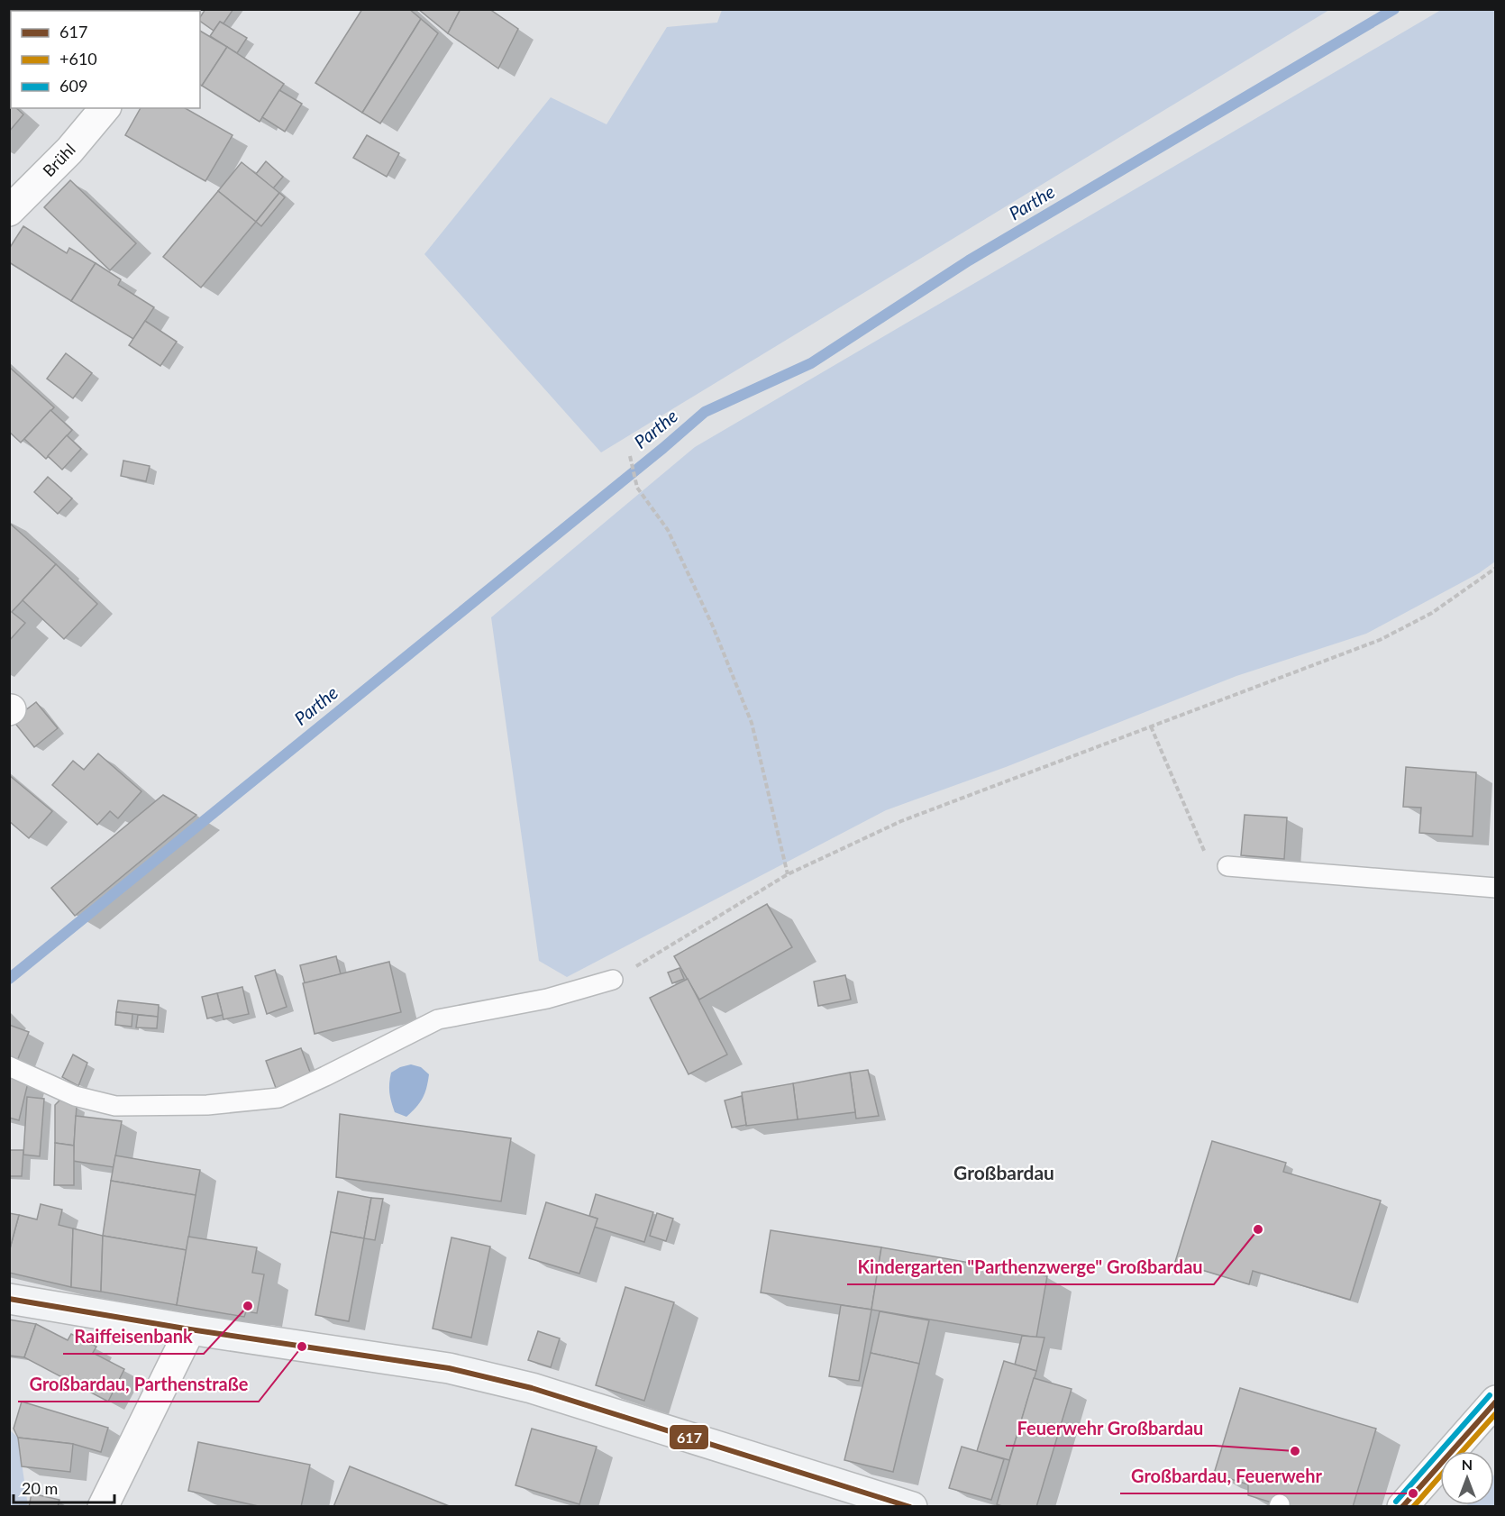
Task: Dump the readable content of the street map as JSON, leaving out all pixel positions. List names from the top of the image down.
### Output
{
  "streets": {
    "street": ["Brühl"]
  },
  "districts": ["Großbardau"],
  "water": ["Parthe"],
  "places": [
    "Kindergarten \"Parthenzwerge\" Großbardau",
    "Raiffeisenbank",
    "Großbardau, Parthenstraße",
    "Feuerwehr Großbardau",
    "Großbardau, Feuerwehr"
  ],
  "lines": ["transit line 617", "transit line 609", "transit line +610"],
  "legend": ["617", "+610", "609"],
  "scale_bar": "20 m",
  "north": "top"
}
